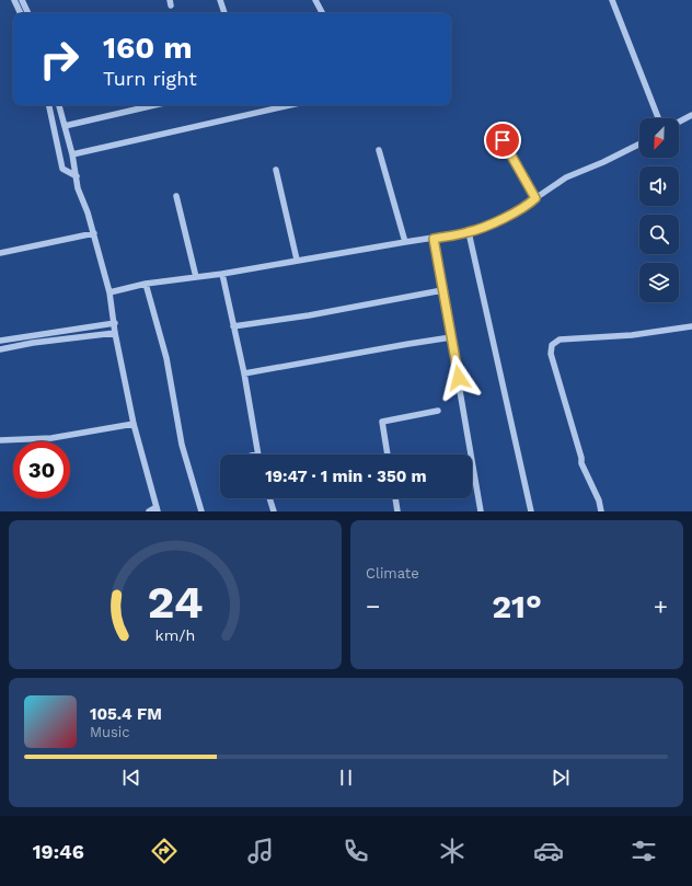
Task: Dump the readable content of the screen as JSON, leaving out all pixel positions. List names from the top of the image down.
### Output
{
  "north": "bottom left",
  "page": {
    "turn": ["160 m", "Turn right"],
    "limit": "30",
    "trip": "19:47 · 1 min · 350 m",
    "tile": "Climate",
    "heat": ["−", "21°", "+"],
    "song": ["105.4 FM", "Music"],
    "tabs": "19:46",
    "gauge": ["24", "km/h"]
  }
}
